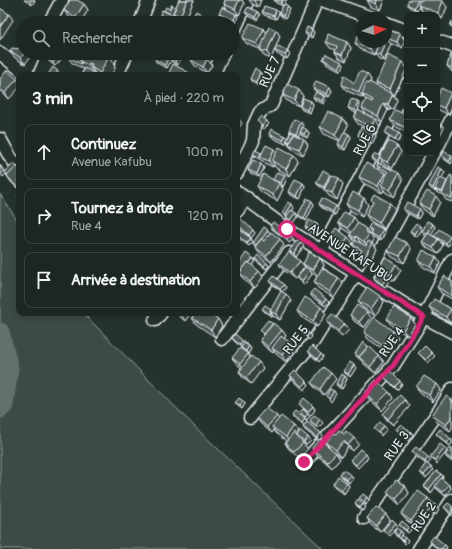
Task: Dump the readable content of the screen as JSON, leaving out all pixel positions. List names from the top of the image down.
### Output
{
  "streets": {
    "street": [
      "RUE 7",
      "RUE 6",
      "AVENUE KAFUBU",
      "RUE 5",
      "RUE 4",
      "RUE 3",
      "RUE 2"
    ]
  },
  "crossings": [
    ["RUE 6", "AVENUE KAFUBU"],
    ["AVENUE KAFUBU", "RUE 5"],
    ["AVENUE KAFUBU", "RUE 4"]
  ],
  "north": "right",
  "page": {
    "map_buttons": ["+", "−"],
    "search": "Rechercher",
    "heading": ["3 min", "À pied · 220 m"],
    "list": [
      ["Continuez", "Avenue Kafubu", "100 m"],
      ["Tournez à droite", "Rue 4", "120 m"],
      "Arrivée à destination"
    ]
  }
}
